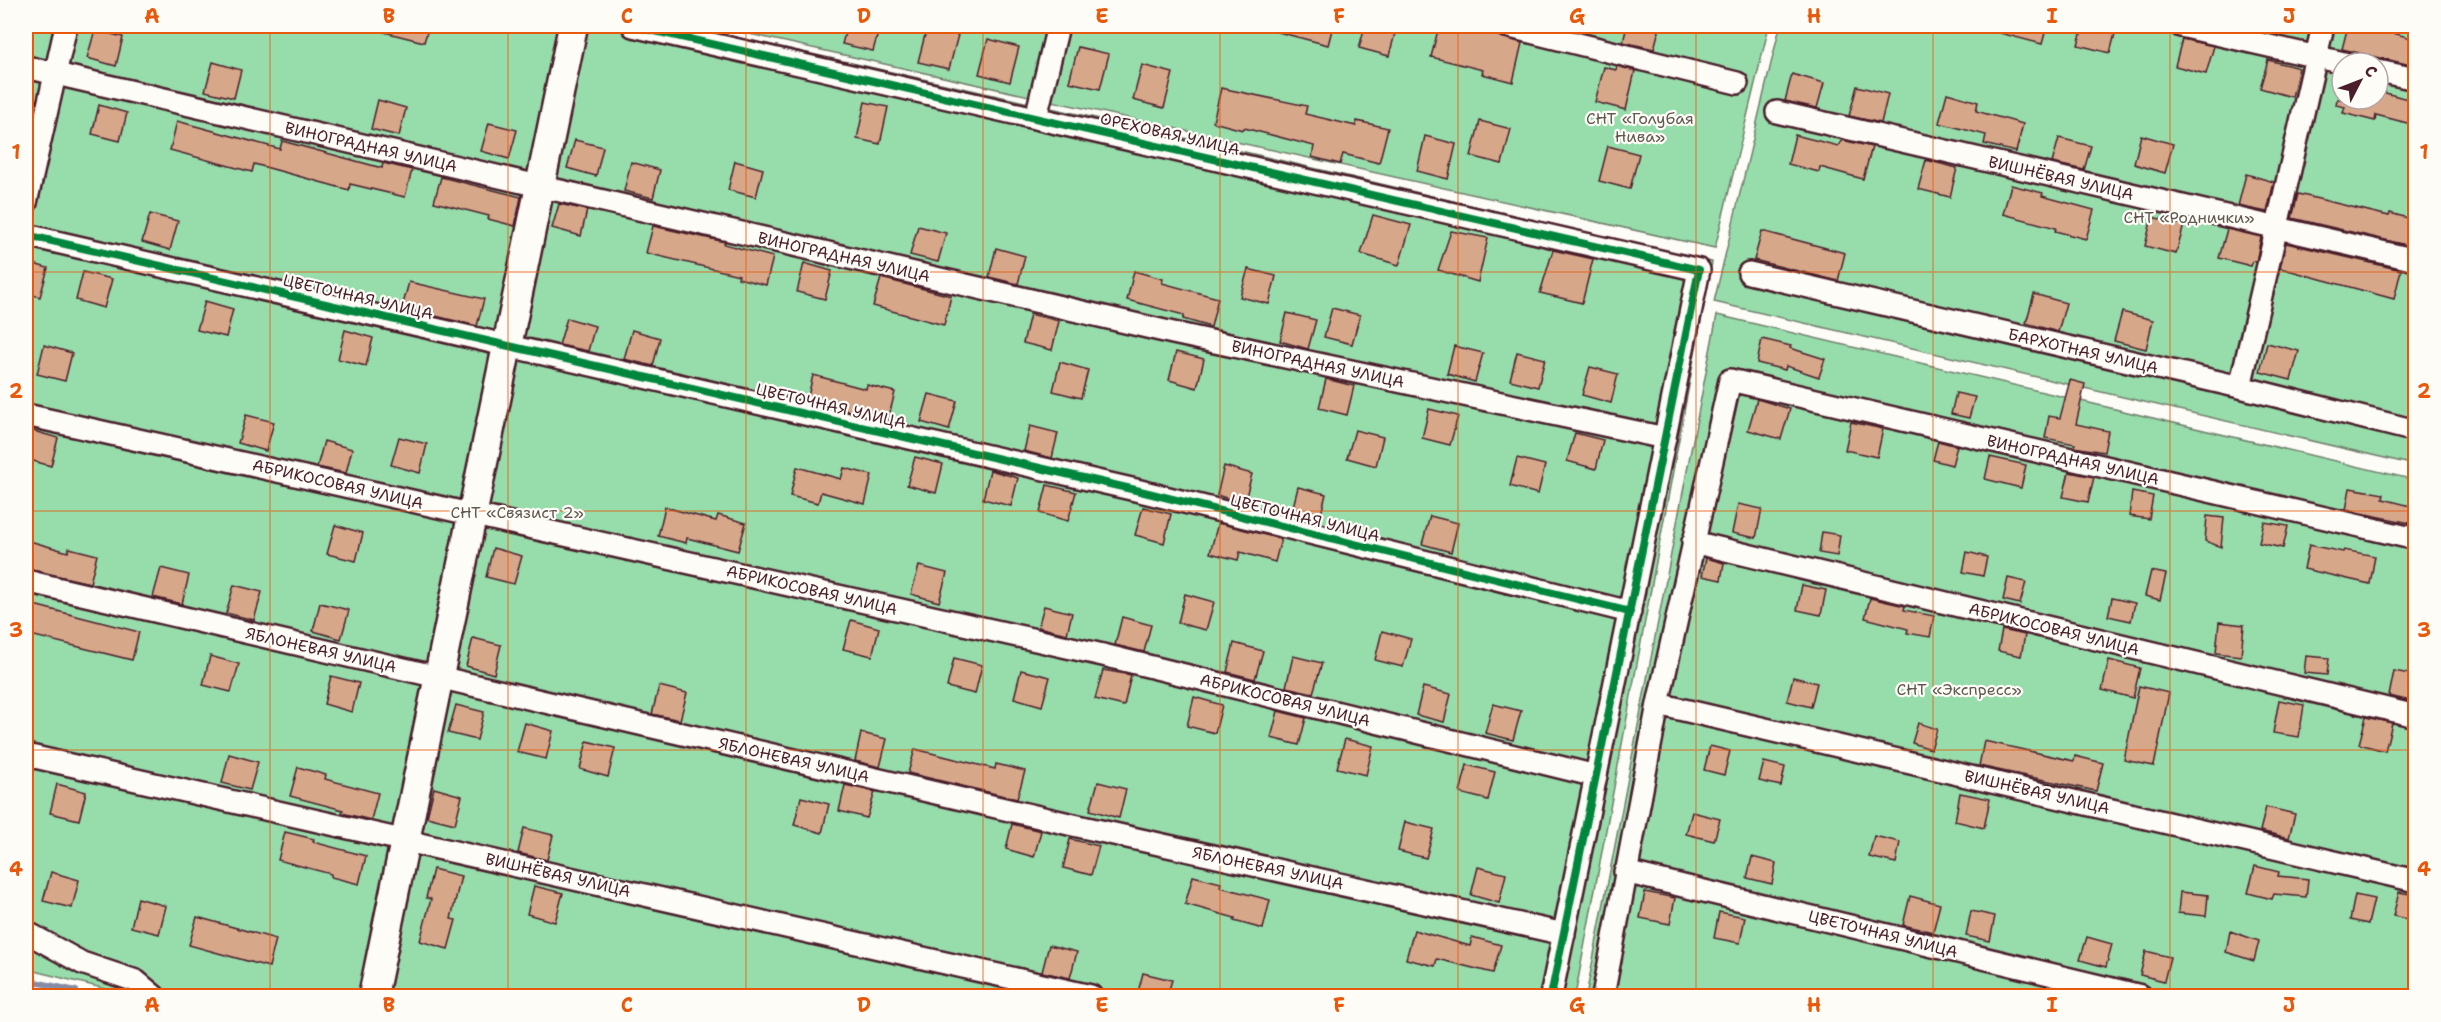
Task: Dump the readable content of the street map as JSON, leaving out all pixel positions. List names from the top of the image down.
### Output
{
  "streets": {
    "street": [
      "ОРЕХОВАЯ УЛИЦА",
      "ВИНОГРАДНАЯ УЛИЦА",
      "ВИШНЁВАЯ УЛИЦА",
      "ЦВЕТОЧНАЯ УЛИЦА",
      "БАРХОТНАЯ УЛИЦА",
      "АБРИКОСОВАЯ УЛИЦА",
      "ЯБЛОНЕВАЯ УЛИЦА"
    ]
  },
  "crossings": [
    ["ОРЕХОВАЯ УЛИЦА", "ВИНОГРАДНАЯ УЛИЦА"],
    ["ВИНОГРАДНАЯ УЛИЦА", "АБРИКОСОВАЯ УЛИЦА"]
  ],
  "parks": [
    "СНТ «Голубая Нива»",
    "СНТ «Роднички»",
    "СНТ «Связист 2»",
    "СНТ «Экспресс»"
  ],
  "north": "top right",
  "grid": {
    "columns": [
      "A",
      "B",
      "C",
      "D",
      "E",
      "F",
      "G",
      "H",
      "I",
      "J"
    ],
    "rows": [
      "1",
      "2",
      "3",
      "4"
    ]
  }
}
